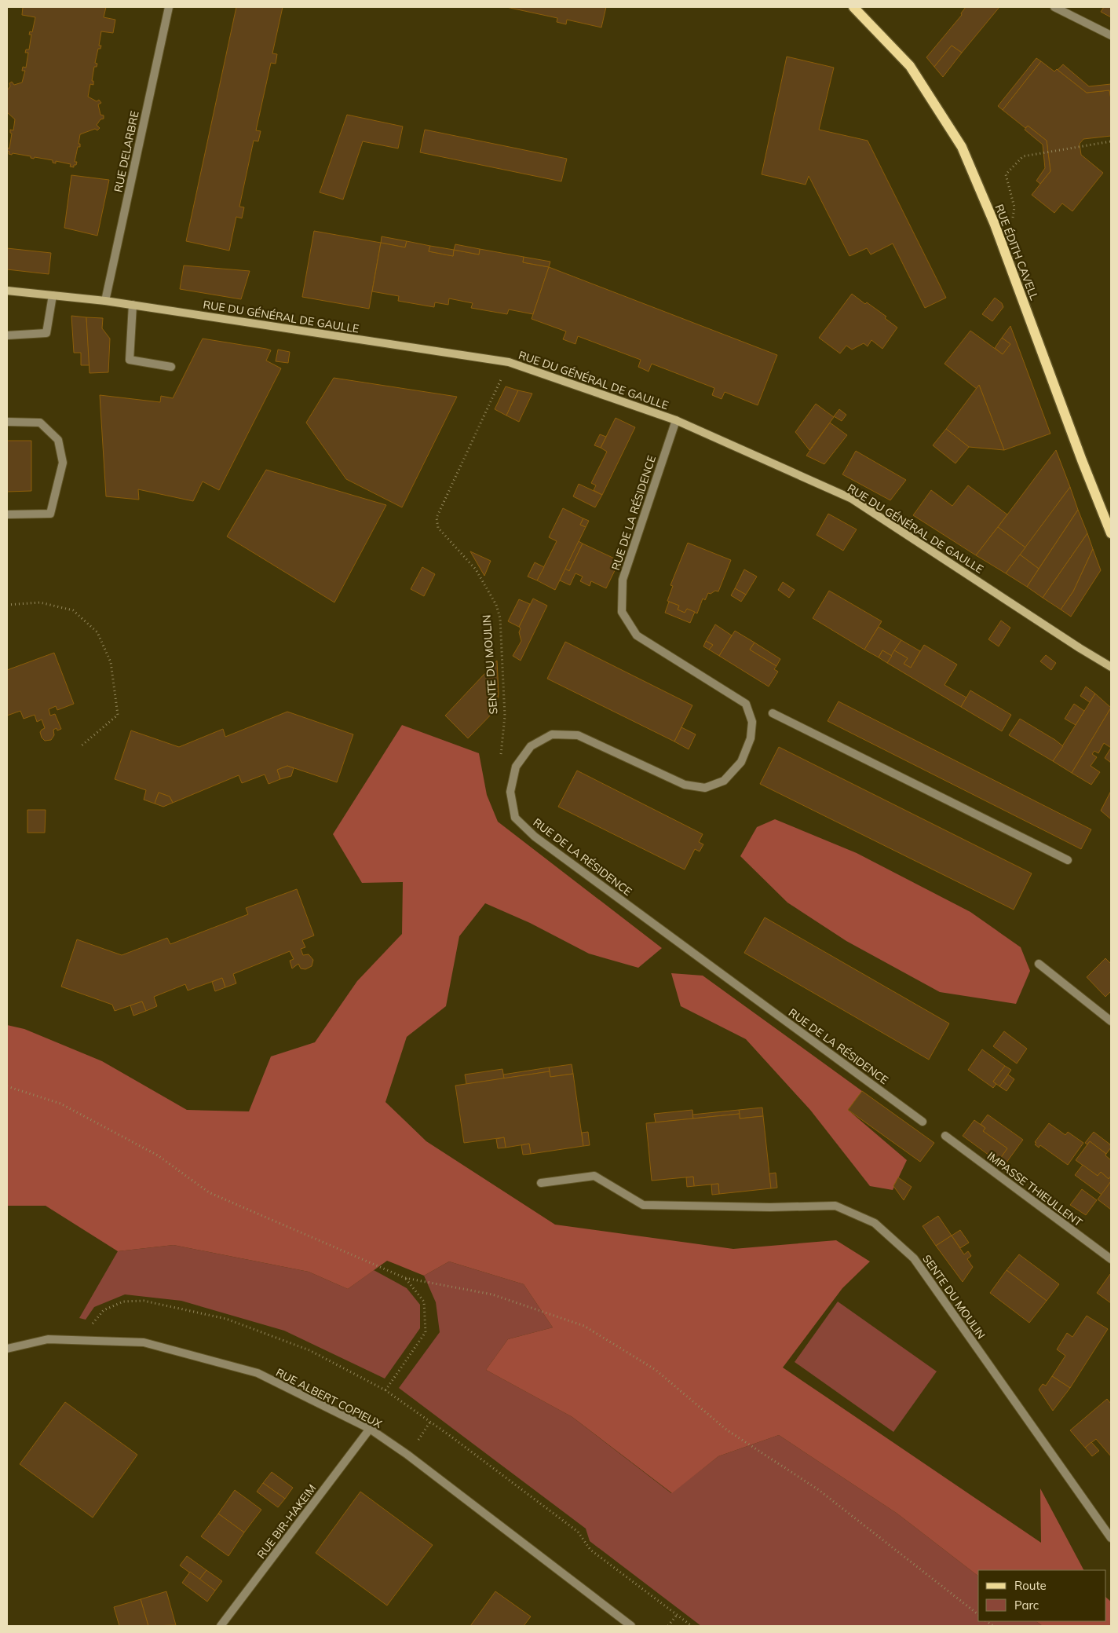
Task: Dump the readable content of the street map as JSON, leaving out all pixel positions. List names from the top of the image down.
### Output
{
  "streets": {
    "main road": ["RUE ÉDITH CAVELL", "RUE DU GÉNÉRAL DE GAULLE"],
    "street": [
      "RUE DELARBRE",
      "RUE DE LA RÉSIDENCE",
      "SENTE DU MOULIN",
      "IMPASSE THIEULLENT",
      "RUE ALBERT COPIEUX",
      "RUE BIR-HAKEIM"
    ]
  },
  "crossings": [
    ["RUE DELARBRE", "RUE DU GÉNÉRAL DE GAULLE"],
    ["RUE DU GÉNÉRAL DE GAULLE", "RUE DE LA RÉSIDENCE"],
    ["RUE ALBERT COPIEUX", "RUE BIR-HAKEIM"]
  ],
  "legend": ["Route", "Parc"]
}
